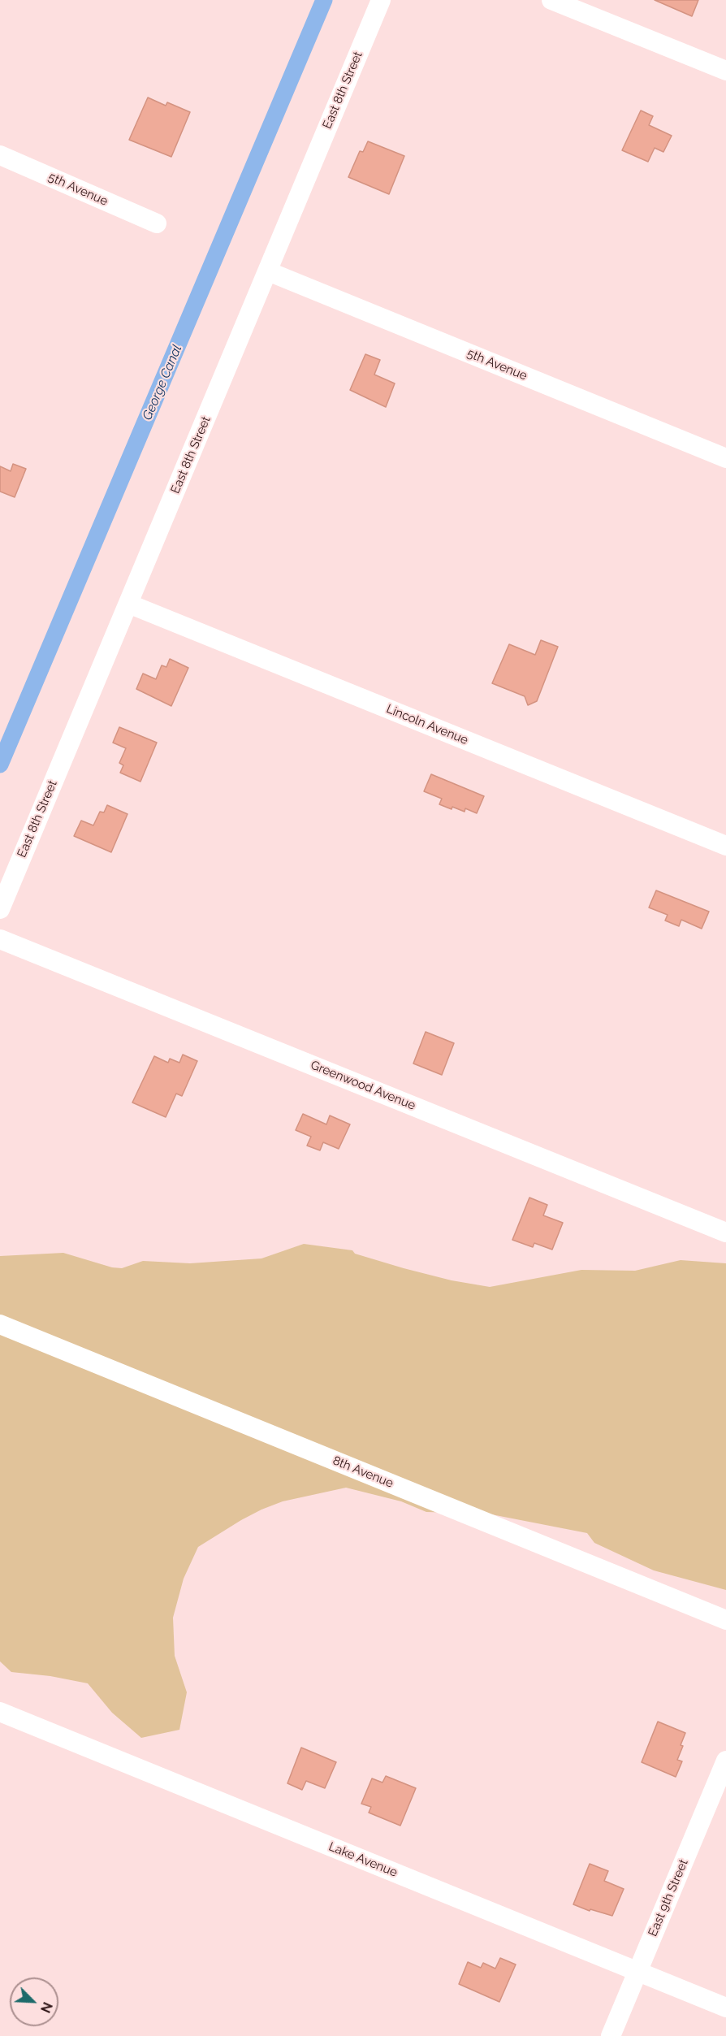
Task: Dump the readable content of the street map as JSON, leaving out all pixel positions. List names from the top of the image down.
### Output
{
  "streets": {
    "street": [
      "East 8th Street",
      "5th Avenue",
      "Lincoln Avenue",
      "Greenwood Avenue",
      "8th Avenue",
      "Lake Avenue",
      "East 9th Street"
    ]
  },
  "crossings": [
    ["East 8th Street", "5th Avenue"],
    ["East 8th Street", "Lincoln Avenue"],
    ["Lake Avenue", "East 9th Street"]
  ],
  "water": ["George Canal"],
  "north": "bottom right"
}
